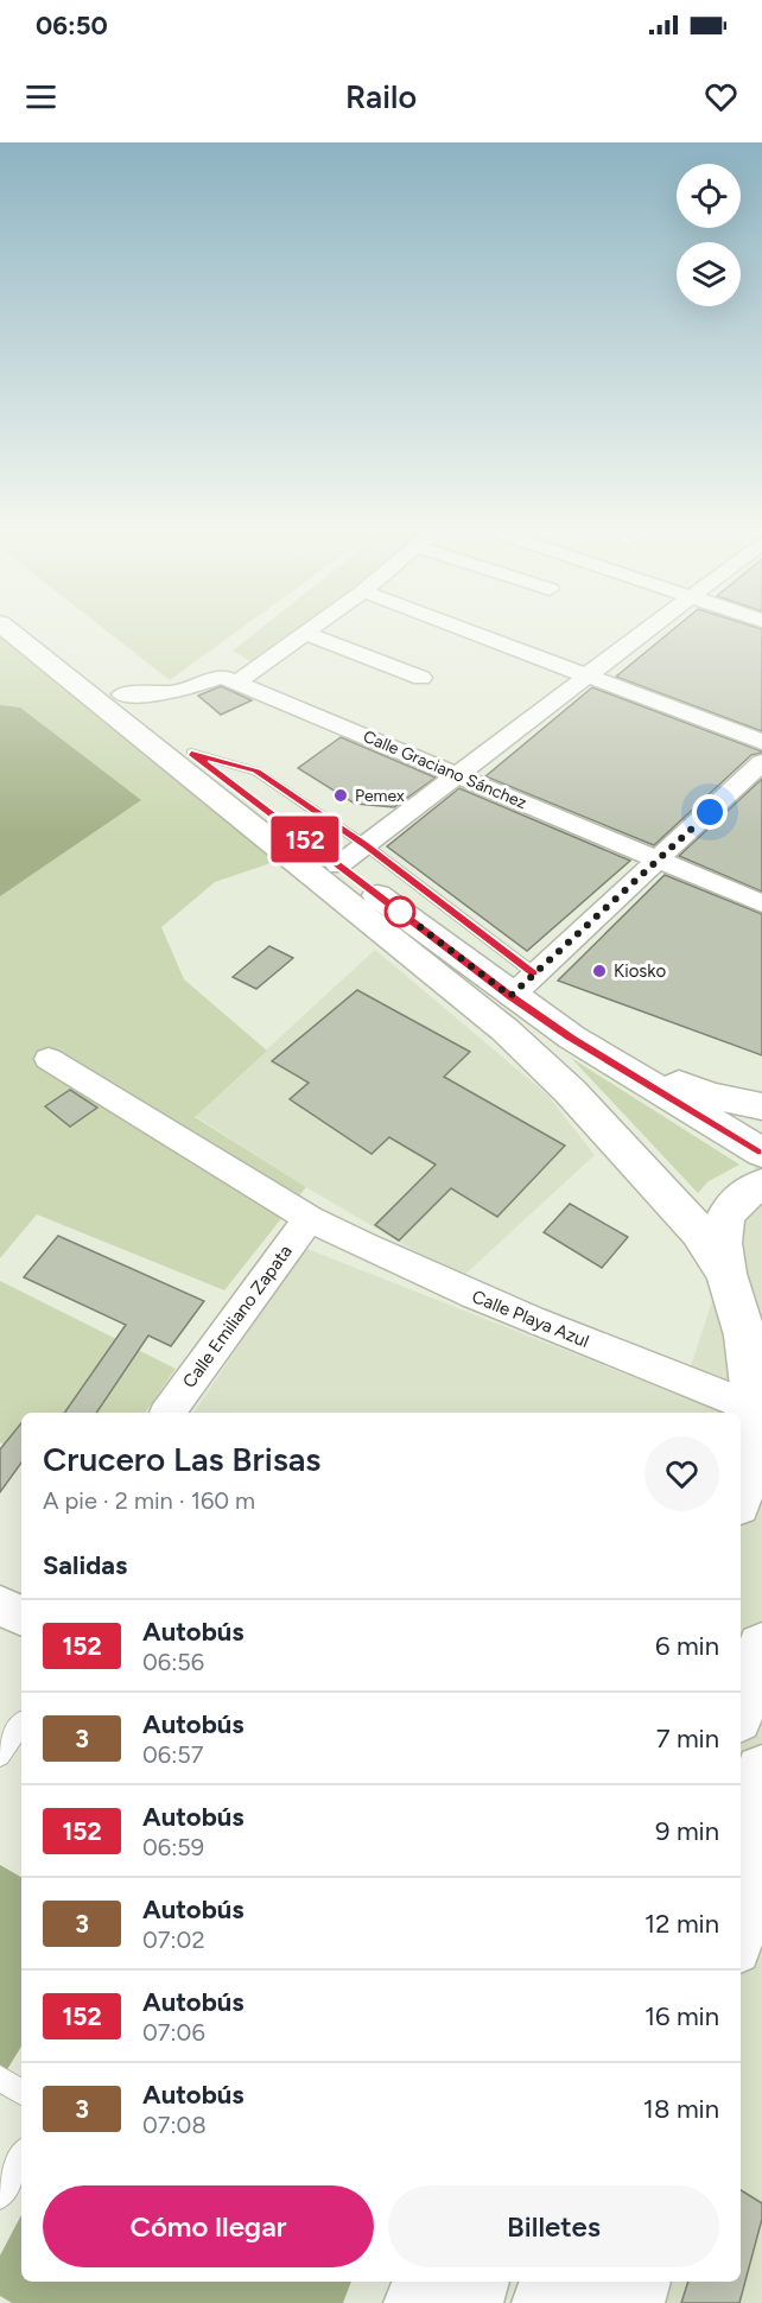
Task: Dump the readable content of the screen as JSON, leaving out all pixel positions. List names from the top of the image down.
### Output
{
  "streets": {
    "street": ["Calle Graciano Sánchez", "Calle Emiliano Zapata", "Calle Playa Azul"]
  },
  "crossings": [
    ["Calle Emiliano Zapata", "Calle Playa Azul"]
  ],
  "places": ["Pemex", "Kiosko"],
  "lines": ["bus line 152"],
  "page": {
    "status": "06:50",
    "header": "Railo",
    "on_map": "152",
    "heading": [
      ["Crucero Las Brisas", "A pie · 2 min · 160 m"],
      "Salidas"
    ],
    "list": [
      {
        "mark": "152",
        "name": "Autobús",
        "note": "06:56",
        "value": "6 min"
      },
      {
        "mark": "3",
        "name": "Autobús",
        "note": "06:57",
        "value": "7 min"
      },
      {
        "mark": "152",
        "name": "Autobús",
        "note": "06:59",
        "value": "9 min"
      },
      {
        "mark": "3",
        "name": "Autobús",
        "note": "07:02",
        "value": "12 min"
      },
      {
        "mark": "152",
        "name": "Autobús",
        "note": "07:06",
        "value": "16 min"
      },
      {
        "mark": "3",
        "name": "Autobús",
        "note": "07:08",
        "value": "18 min"
      }
    ],
    "buttons": ["Cómo llegar", "Billetes"]
  }
}
